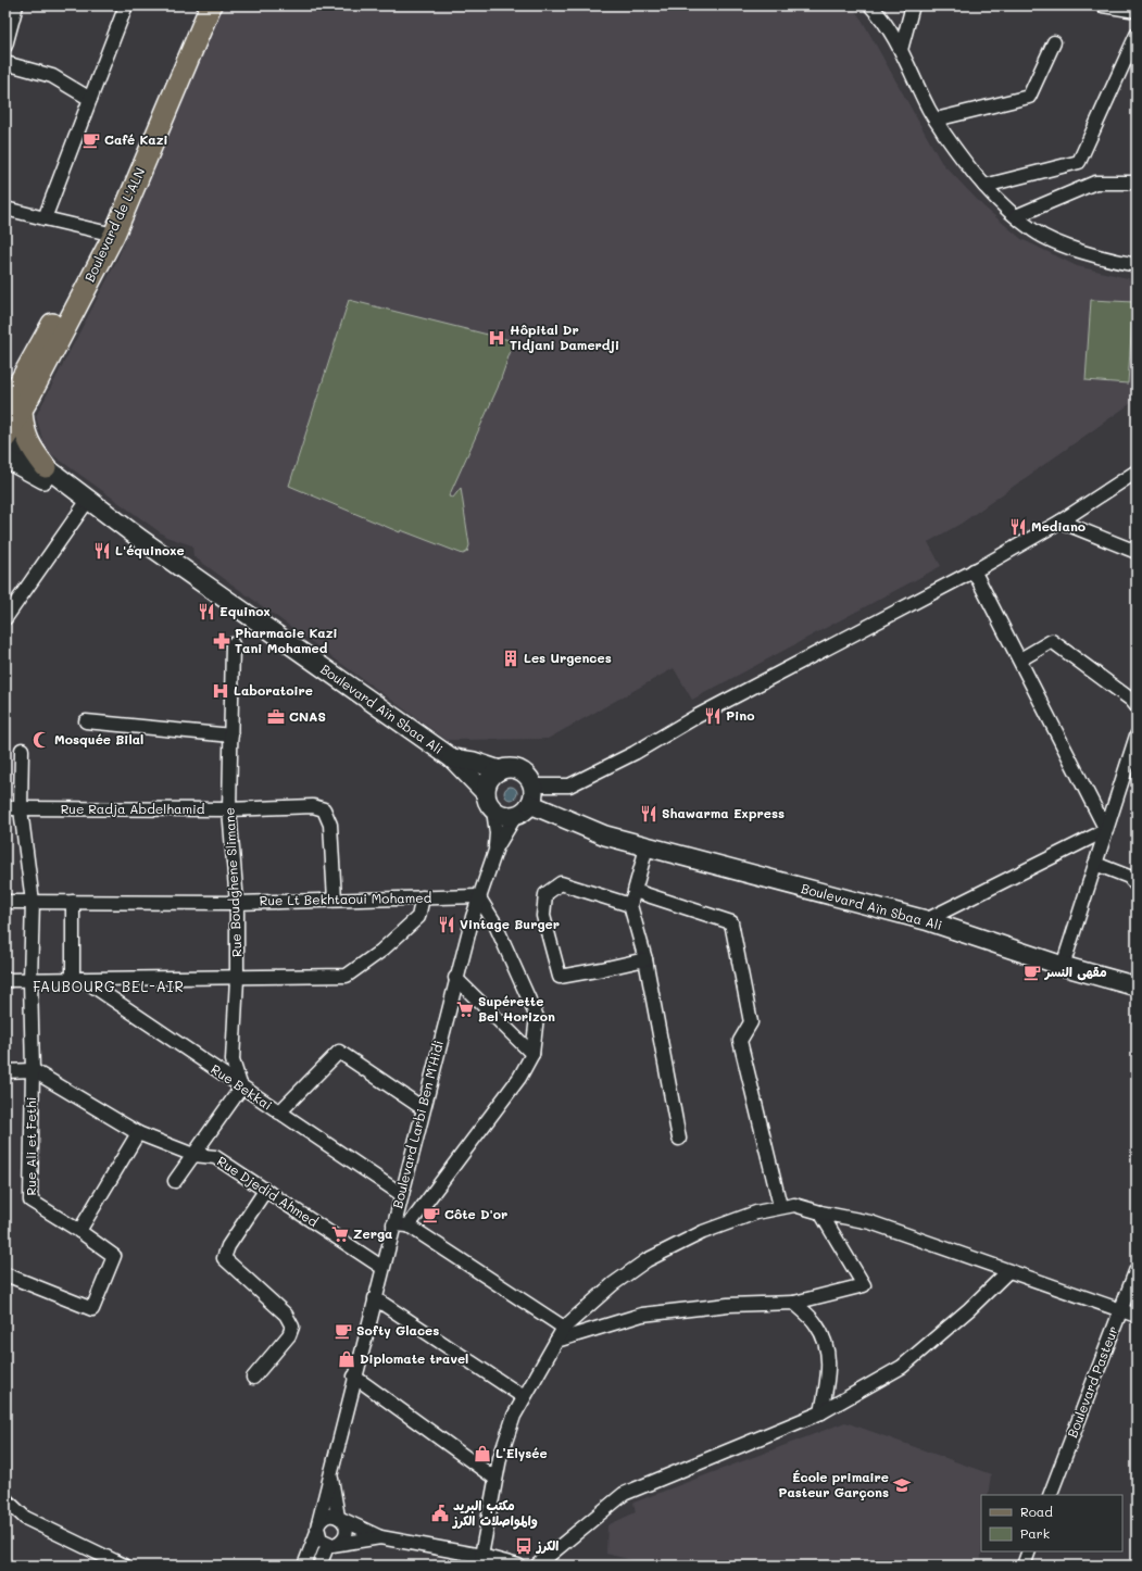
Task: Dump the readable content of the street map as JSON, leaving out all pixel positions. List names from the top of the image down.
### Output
{
  "streets": {
    "main road": ["Boulevard de L'ALN", "Boulevard Aïn Sbaa Ali"],
    "street": [
      "Rue Radja Abdelhamid",
      "Rue Boudghene Slimane",
      "Rue Lt Bekhtaoui Mohamed",
      "Rue Bekkai",
      "Boulevard Larbi Ben M'Hidi",
      "Rue Ali et Fethi",
      "Rue Djedid Ahmed",
      "Boulevard Pasteur"
    ]
  },
  "crossings": [
    ["Boulevard de L'ALN", "Boulevard Aïn Sbaa Ali"],
    ["Rue Radja Abdelhamid", "Rue Boudghene Slimane"],
    ["Rue Radja Abdelhamid", "Rue Lt Bekhtaoui Mohamed"],
    ["Rue Boudghene Slimane", "Rue Lt Bekhtaoui Mohamed"],
    ["Rue Boudghene Slimane", "Rue Bekkai"],
    ["Rue Lt Bekhtaoui Mohamed", "Boulevard Larbi Ben M'Hidi"],
    ["Rue Bekkai", "Boulevard Larbi Ben M'Hidi"],
    ["Boulevard Larbi Ben M'Hidi", "Rue Djedid Ahmed"],
    ["Rue Ali et Fethi", "Rue Djedid Ahmed"]
  ],
  "districts": ["FAUBOURG BEL-AIR"],
  "places": {
    "cafe": [
      "Café Kazi",
      "مقهى النسر",
      "Côte D'or",
      "Softy Glaces"
    ],
    "hospital": ["Hôpital Dr Tidjani Damerdji", "Laboratoire"],
    "restaurant": [
      "Mediano",
      "L'équinoxe",
      "Equinox",
      "Pino",
      "Shawarma Express",
      "Vintage Burger"
    ],
    "pharmacy": ["Pharmacie Kazi Tani Mohamed"],
    "building": ["Les Urgences"],
    "office": ["CNAS"],
    "mosque": ["Mosquée Bilal"],
    "supermarket": ["Supérette Bel Horizon", "Zerga"],
    "shop": ["Diplomate travel", "L’Elysée"],
    "school or university": ["École primaire Pasteur Garçons"],
    "public building": ["مكتب البريد والمواصلات الكرز"],
    "bus stop": ["الكرز"]
  },
  "legend": ["Road", "Park"]
}
